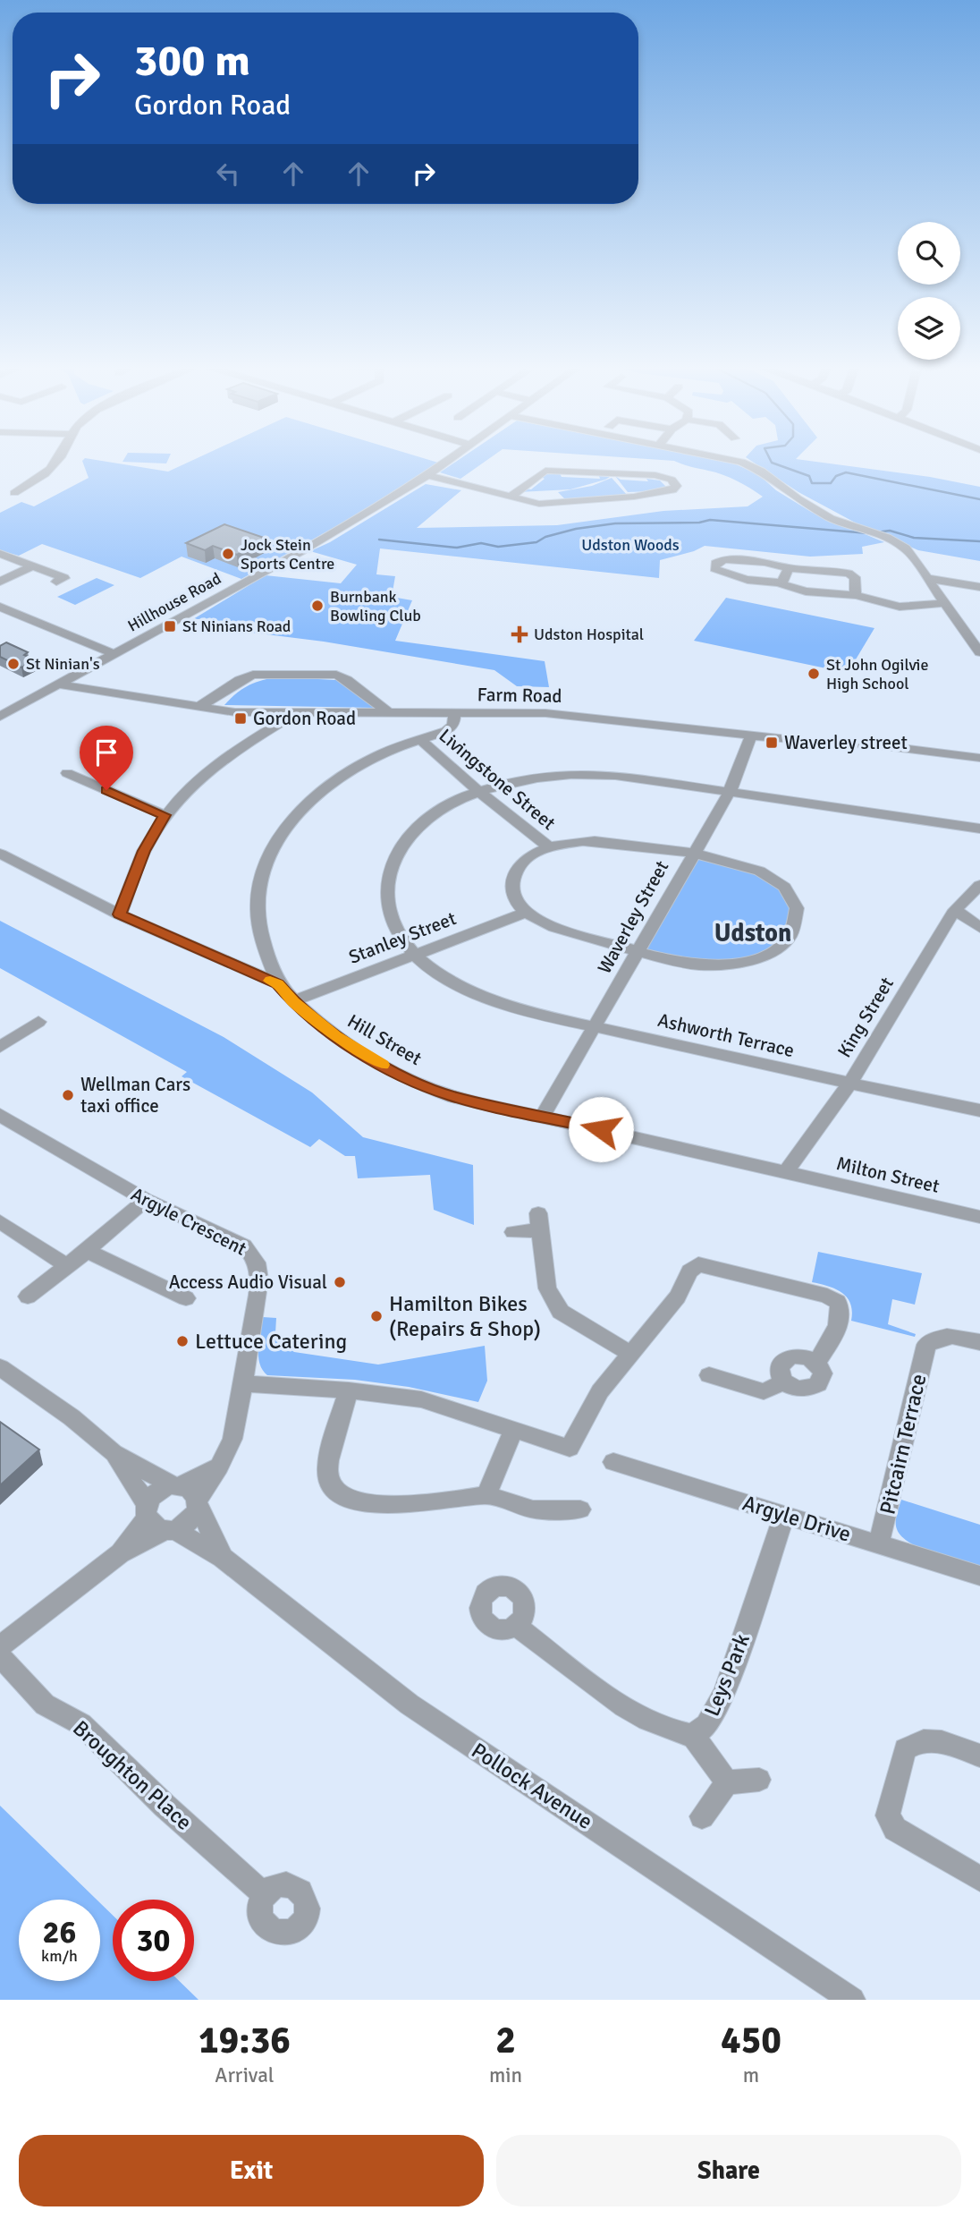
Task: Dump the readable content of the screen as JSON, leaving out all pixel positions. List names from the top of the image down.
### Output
{
  "streets": {
    "street": [
      "Hillhouse Road",
      "Farm Road",
      "Livingstone Street",
      "Waverley Street",
      "Stanley Street",
      "King Street",
      "Ashworth Terrace",
      "Hill Street",
      "Milton Street",
      "Argyle Crescent",
      "Pitcairn Terrace",
      "Argyle Drive",
      "Leys Park",
      "Broughton Place",
      "Pollock Avenue"
    ]
  },
  "crossings": [
    ["Hillhouse Road", "Farm Road"],
    ["Farm Road", "Waverley Street"],
    ["Livingstone Street", "Ashworth Terrace"],
    ["Waverley Street", "Ashworth Terrace"],
    ["Waverley Street", "Hill Street"],
    ["Stanley Street", "Ashworth Terrace"],
    ["Stanley Street", "Hill Street"],
    ["King Street", "Ashworth Terrace"],
    ["King Street", "Hill Street"],
    ["King Street", "Milton Street"],
    ["Hill Street", "Milton Street"],
    ["Argyle Crescent", "Pollock Avenue"],
    ["Pitcairn Terrace", "Argyle Drive"],
    ["Argyle Drive", "Leys Park"]
  ],
  "districts": ["Udston"],
  "parks": ["Udston Woods"],
  "places": {
    "other": [
      "Jock Stein Sports Centre",
      "Burnbank Bowling Club",
      "St Ninian's",
      "St John Ogilvie High School",
      "Wellman Cars taxi office",
      "Access Audio Visual",
      "Hamilton Bikes (Repairs & Shop)",
      "Lettuce Catering"
    ],
    "transit": ["St Ninians Road", "Gordon Road", "Waverley street"],
    "health": ["Udston Hospital"]
  },
  "page": {
    "turn": ["300 m", "Gordon Road"],
    "speed": "26 km/h",
    "limit": "30",
    "eta": [
      "19:36",
      "Arrival",
      "2",
      "min",
      "450",
      "m"
    ],
    "buttons": ["Exit", "Share"]
  }
}
